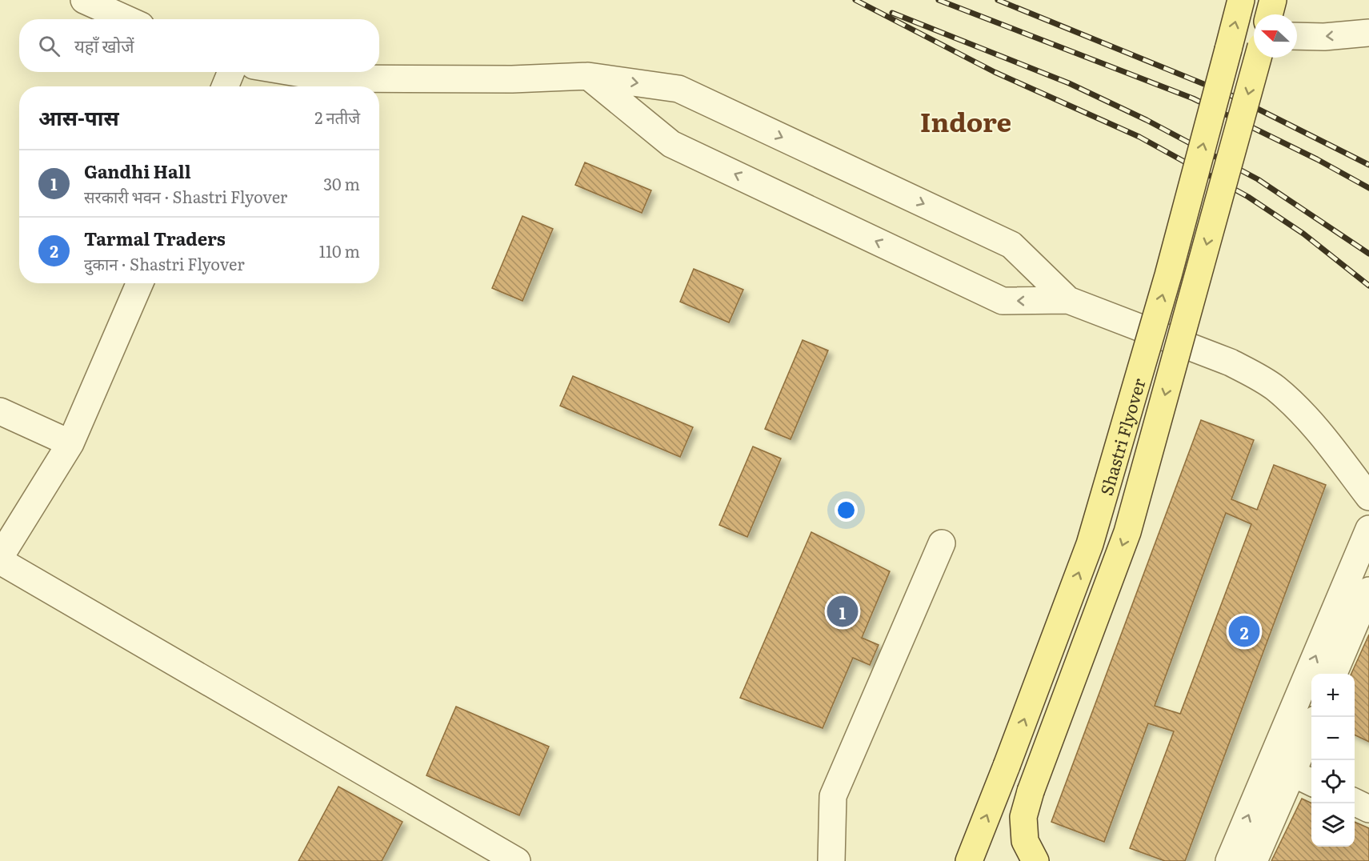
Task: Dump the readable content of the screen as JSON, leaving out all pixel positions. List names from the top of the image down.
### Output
{
  "streets": {
    "main road": ["Shastri Flyover"]
  },
  "districts": ["Indore"],
  "north": "left",
  "page": {
    "search": "यहाँ खोजें",
    "heading": ["आस-पास", "2 नतीजे"],
    "list": [
      {
        "mark": "1",
        "name": "Gandhi Hall",
        "note": "सरकारी भवन · Shastri Flyover",
        "value": "30 m"
      },
      {
        "mark": "2",
        "name": "Tarmal Traders",
        "note": "दुकान · Shastri Flyover",
        "value": "110 m"
      }
    ],
    "pins": ["1", "2"],
    "map_buttons": ["+", "−"]
  }
}
